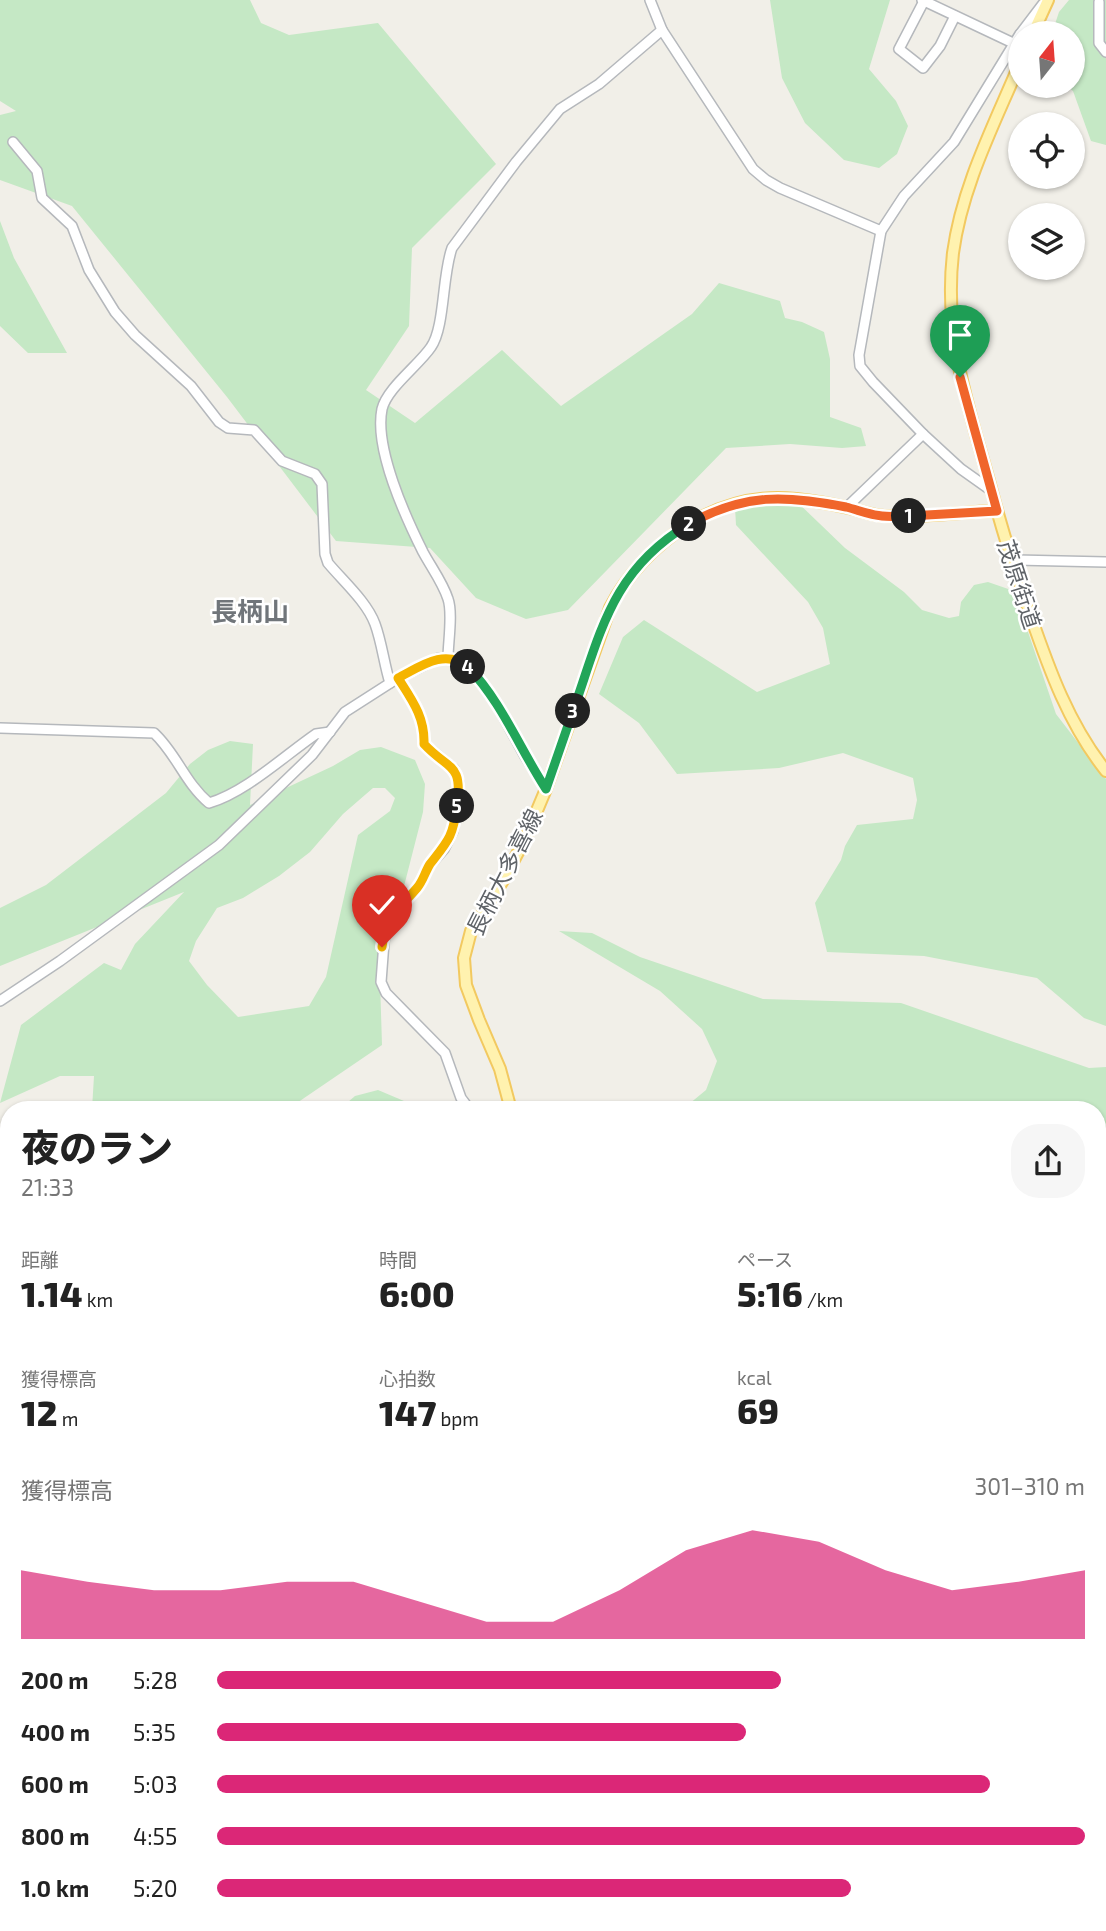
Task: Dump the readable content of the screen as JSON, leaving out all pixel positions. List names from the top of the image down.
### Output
{
  "streets": {
    "main road": ["茂原街道", "長柄大多喜線"]
  },
  "crossings": [
    ["茂原街道", "長柄大多喜線"]
  ],
  "districts": ["長柄山"],
  "north": "top",
  "page": {
    "pins": [
      "1",
      "2",
      "4",
      "3",
      "5"
    ],
    "heading": ["夜のラン", "21:33"],
    "stats": [
      ["距離", "1.14 km"],
      ["時間", "6:00"],
      ["ペース", "5:16 /km"],
      ["獲得標高", "12 m"],
      ["心拍数", "147 bpm"],
      ["kcal", "69"]
    ],
    "chart": ["獲得標高", "301–310 m"],
    "list": [
      {
        "name": "200 m",
        "note": "5:28"
      },
      {
        "name": "400 m",
        "note": "5:35"
      },
      {
        "name": "600 m",
        "note": "5:03"
      },
      {
        "name": "800 m",
        "note": "4:55"
      },
      {
        "name": "1.0 km",
        "note": "5:20"
      }
    ]
  }
}
